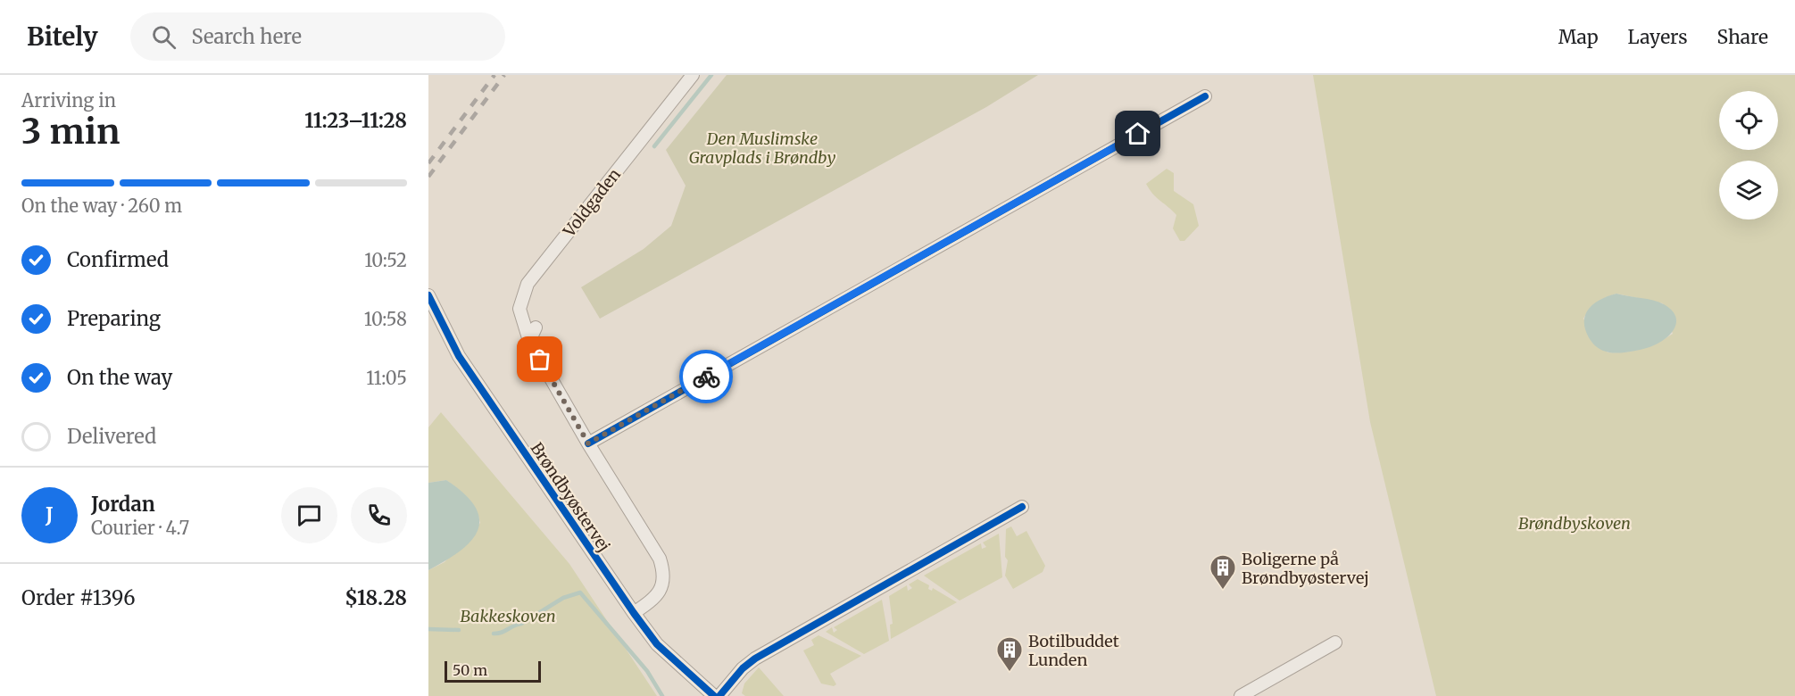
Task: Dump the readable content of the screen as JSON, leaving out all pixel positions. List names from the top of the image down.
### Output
{
  "streets": {
    "street": ["Voldgaden", "Brøndbyøstervej"]
  },
  "parks": ["Den Muslimske Gravplads i Brøndby", "Brøndbyskoven", "Bakkeskoven"],
  "places": {
    "building": ["Boligerne på Brøndbyøstervej", "Botilbuddet Lunden"]
  },
  "scale_bar": "50 m",
  "page": {
    "header": "Bitely",
    "search": "Search here",
    "nav": ["Map", "Layers", "Share"],
    "heading": ["3 min", "Arriving in", "11:23–11:28"],
    "panel": [
      "Jordan",
      "Courier · 4.7",
      "Order #1396",
      "$18.28"
    ],
    "bar": "On the way · 260 m",
    "list": [
      ["Confirmed", "10:52"],
      ["Preparing", "10:58"],
      ["On the way", "11:05"],
      "Delivered"
    ],
    "round": "J",
    "scale": "50 m"
  }
}
